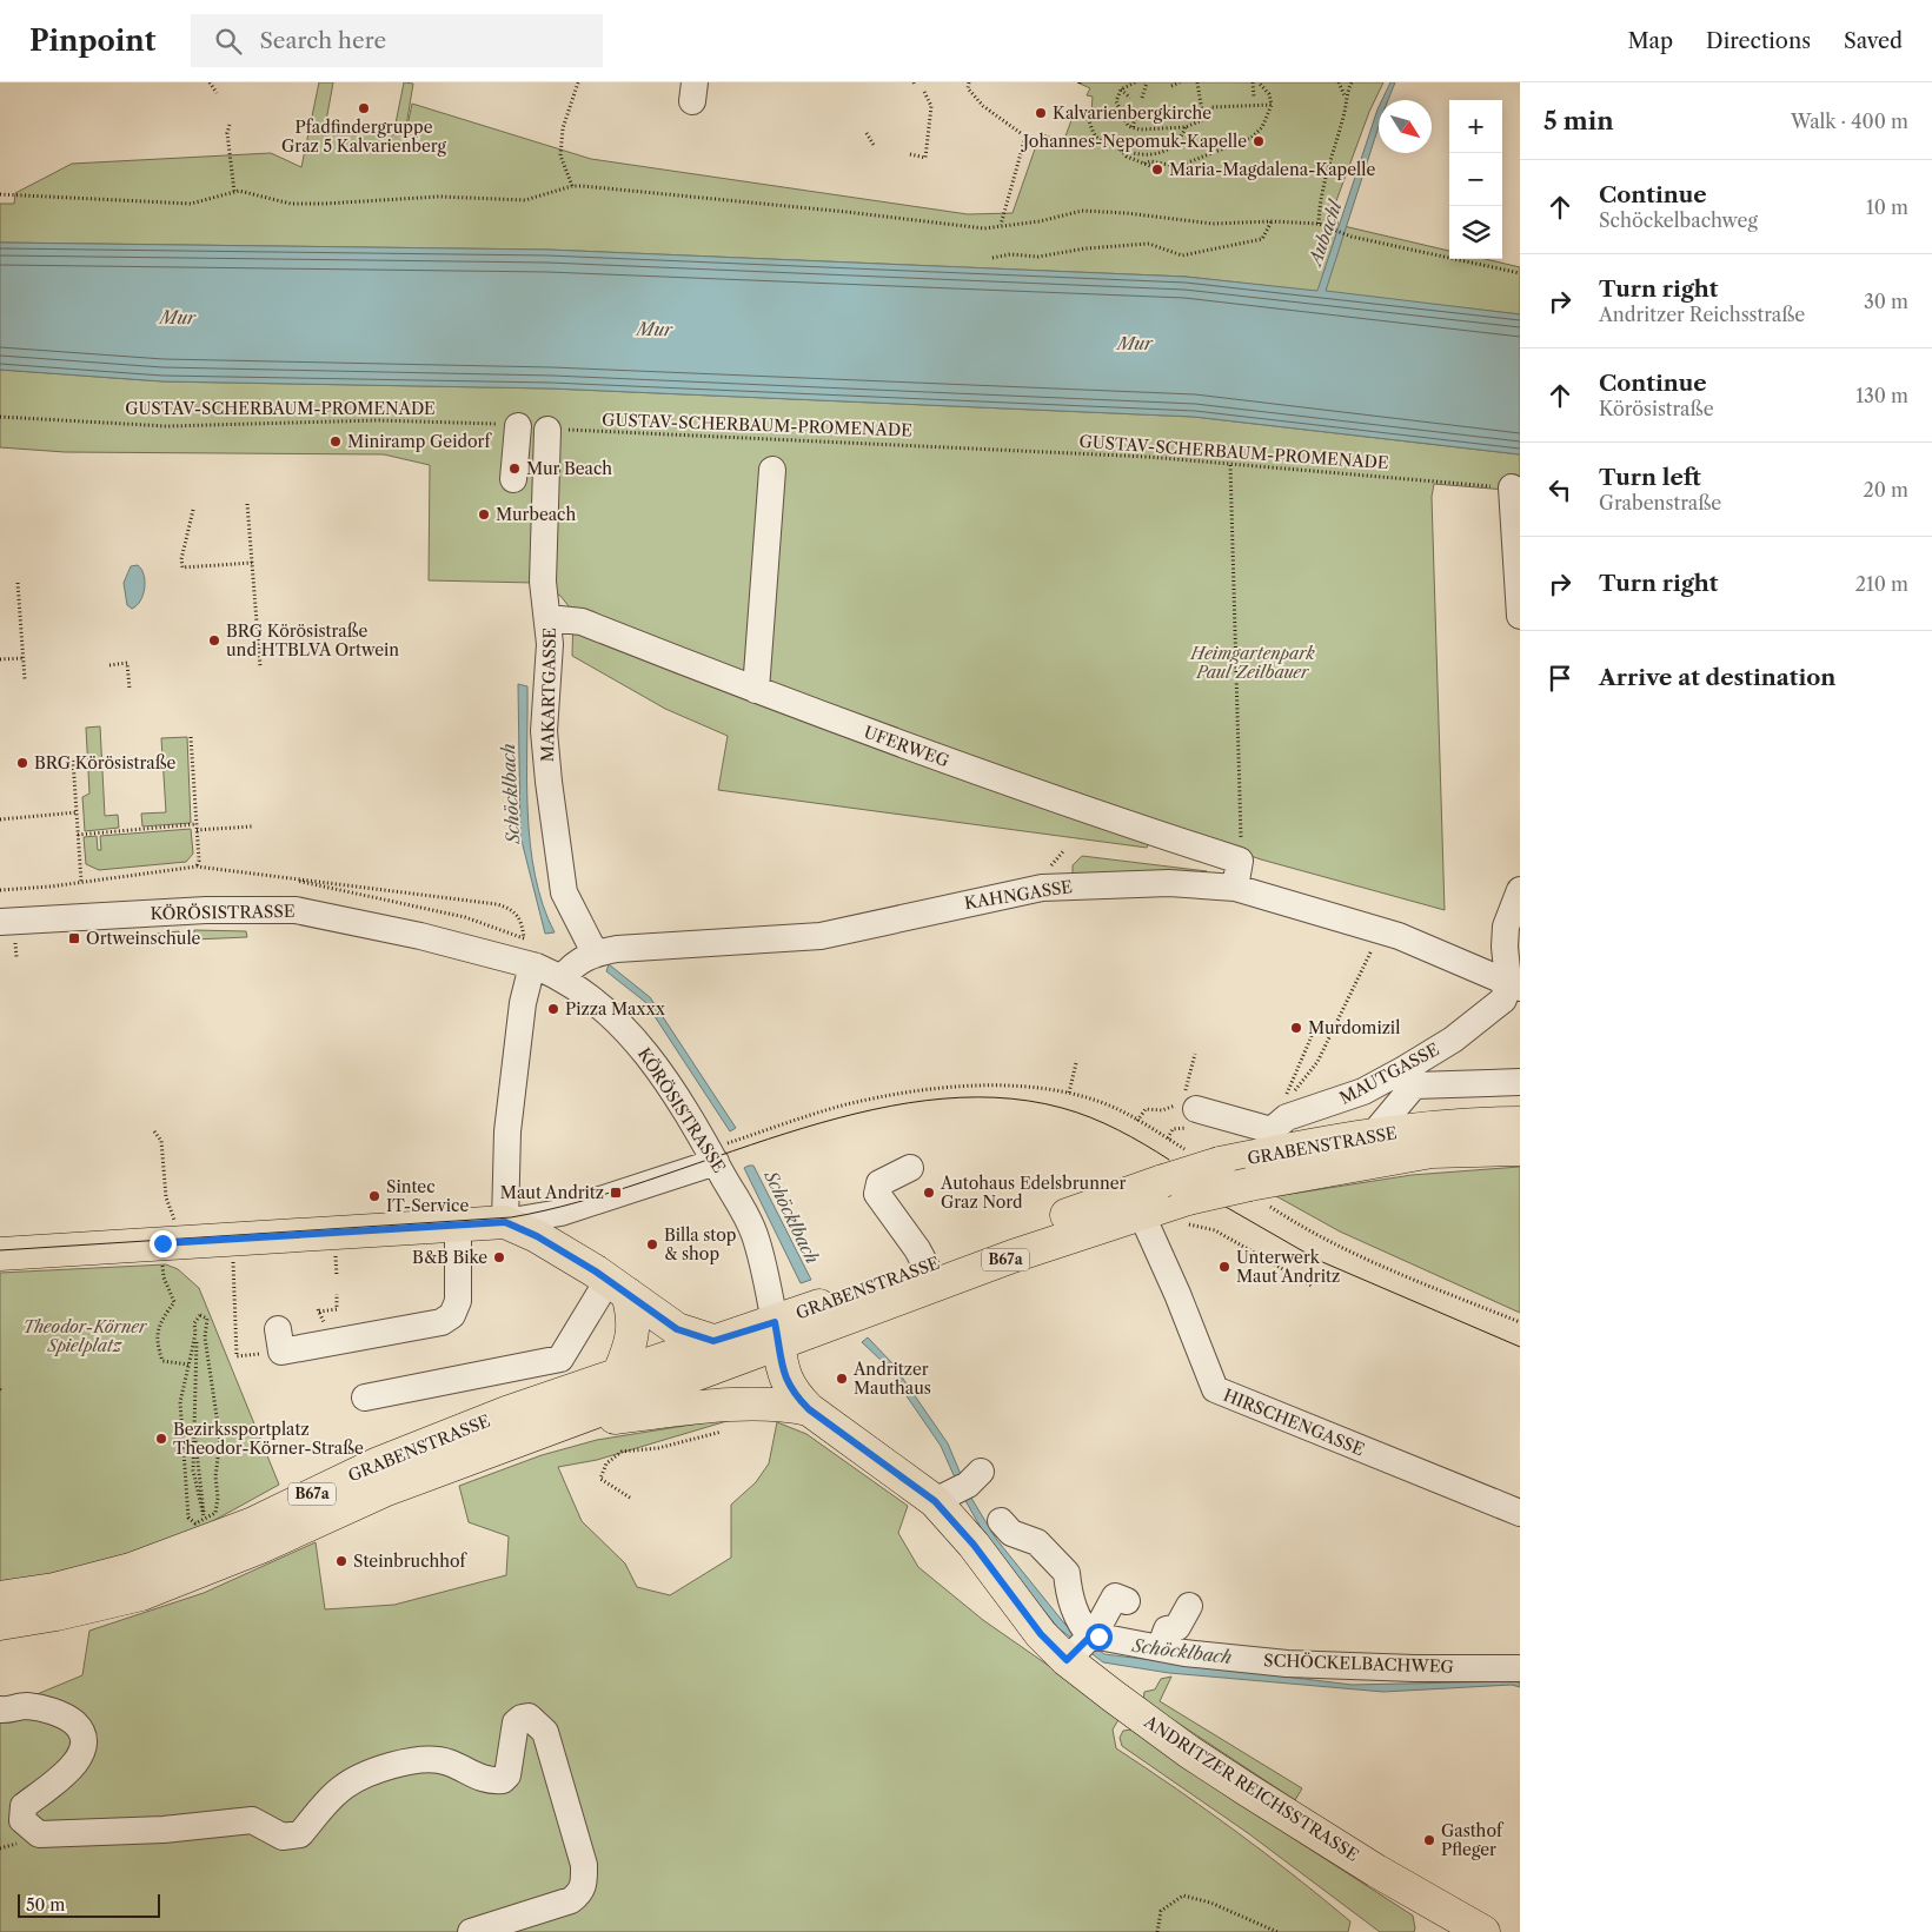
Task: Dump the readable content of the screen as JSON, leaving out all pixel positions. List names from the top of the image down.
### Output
{
  "streets": {
    "main road": [
      "KÖRÖSISTRASSE",
      "GRABENSTRASSE",
      "B67a",
      "ANDRITZER REICHSSTRASSE"
    ],
    "street": [
      "MAKARTGASSE",
      "UFERWEG",
      "KAHNGASSE",
      "MAUTGASSE",
      "HIRSCHENGASSE",
      "SCHÖCKELBACHWEG"
    ],
    "path": ["GUSTAV-SCHERBAUM-PROMENADE"]
  },
  "crossings": [
    ["GUSTAV-SCHERBAUM-PROMENADE", "MAKARTGASSE"],
    ["MAKARTGASSE", "UFERWEG"],
    ["MAKARTGASSE", "KAHNGASSE"],
    ["MAKARTGASSE", "KÖRÖSISTRASSE"],
    ["KAHNGASSE", "KÖRÖSISTRASSE"],
    ["KAHNGASSE", "MAUTGASSE"],
    ["KÖRÖSISTRASSE", "GRABENSTRASSE"],
    ["KÖRÖSISTRASSE", "ANDRITZER REICHSSTRASSE"],
    ["MAUTGASSE", "GRABENSTRASSE"],
    ["GRABENSTRASSE", "HIRSCHENGASSE"],
    ["SCHÖCKELBACHWEG", "ANDRITZER REICHSSTRASSE"]
  ],
  "water": ["Aubachl", "Mur", "Schöcklbach"],
  "parks": ["Heimgartenpark Paul Zeilbauer", "Theodor-Körner Spielplatz"],
  "places": {
    "other": [
      "Pfadfindergruppe Graz 5 Kalvarienberg",
      "Kalvarienbergkirche",
      "Johannes-Nepomuk-Kapelle",
      "Maria-Magdalena-Kapelle",
      "Miniramp Geidorf",
      "Mur Beach",
      "Murbeach",
      "BRG Körösistraße und HTBLVA Ortwein",
      "BRG Körösistraße",
      "Pizza Maxxx",
      "Murdomizil",
      "Autohaus Edelsbrunner Graz Nord",
      "Sintec IT-Service",
      "Billa stop & shop",
      "B&B Bike",
      "Unterwerk Maut Andritz",
      "Andritzer Mauthaus",
      "Bezirkssportplatz Theodor-Körner-Straße",
      "Steinbruchhof",
      "Gasthof Pfleger"
    ],
    "transit": ["Ortweinschule", "Maut Andritz"]
  },
  "scale_bar": "50 m",
  "north": "bottom right",
  "page": {
    "header": "Pinpoint",
    "search": "Search here",
    "nav": ["Map", "Directions", "Saved"],
    "heading": ["5 min", "Walk · 400 m"],
    "map_buttons": ["+", "−"],
    "list": [
      ["Continue", "Schöckelbachweg", "10 m"],
      ["Turn right", "Andritzer Reichsstraße", "30 m"],
      ["Continue", "Körösistraße", "130 m"],
      ["Turn left", "Grabenstraße", "20 m"],
      ["Turn right", "210 m"],
      "Arrive at destination"
    ],
    "scale": "50 m"
  }
}
